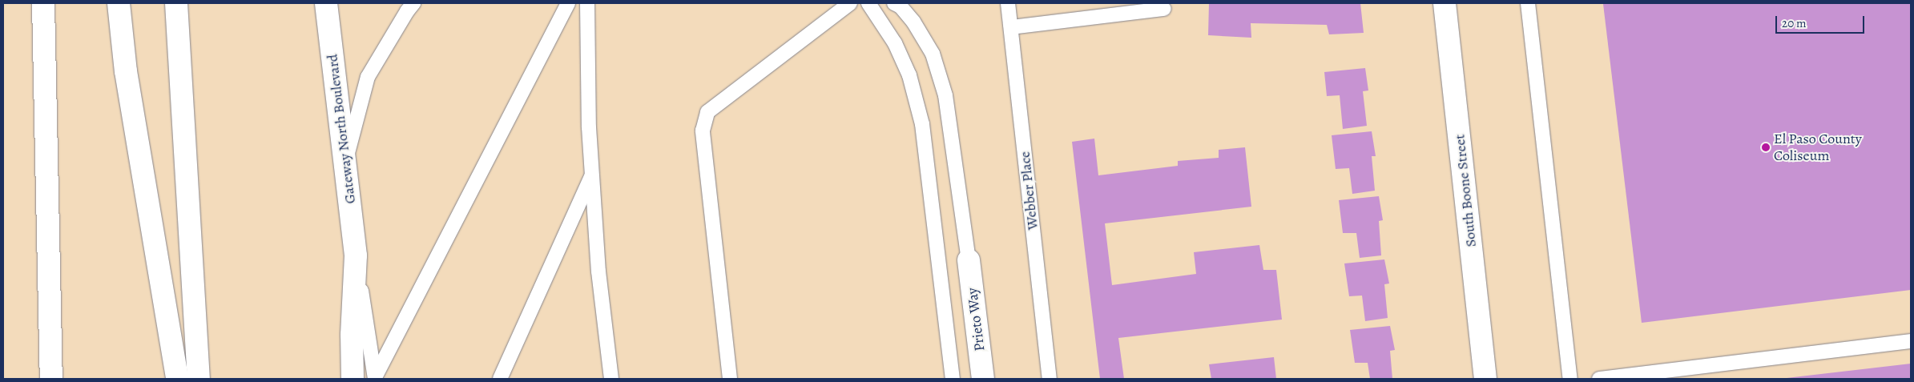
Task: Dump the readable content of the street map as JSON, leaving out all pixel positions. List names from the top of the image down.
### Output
{
  "streets": {
    "main road": ["Gateway North Boulevard", "South Boone Street", "Prieto Way"],
    "lane": ["Webber Place"]
  },
  "places": ["El Paso County Coliseum"],
  "scale_bar": "20 m"
}
